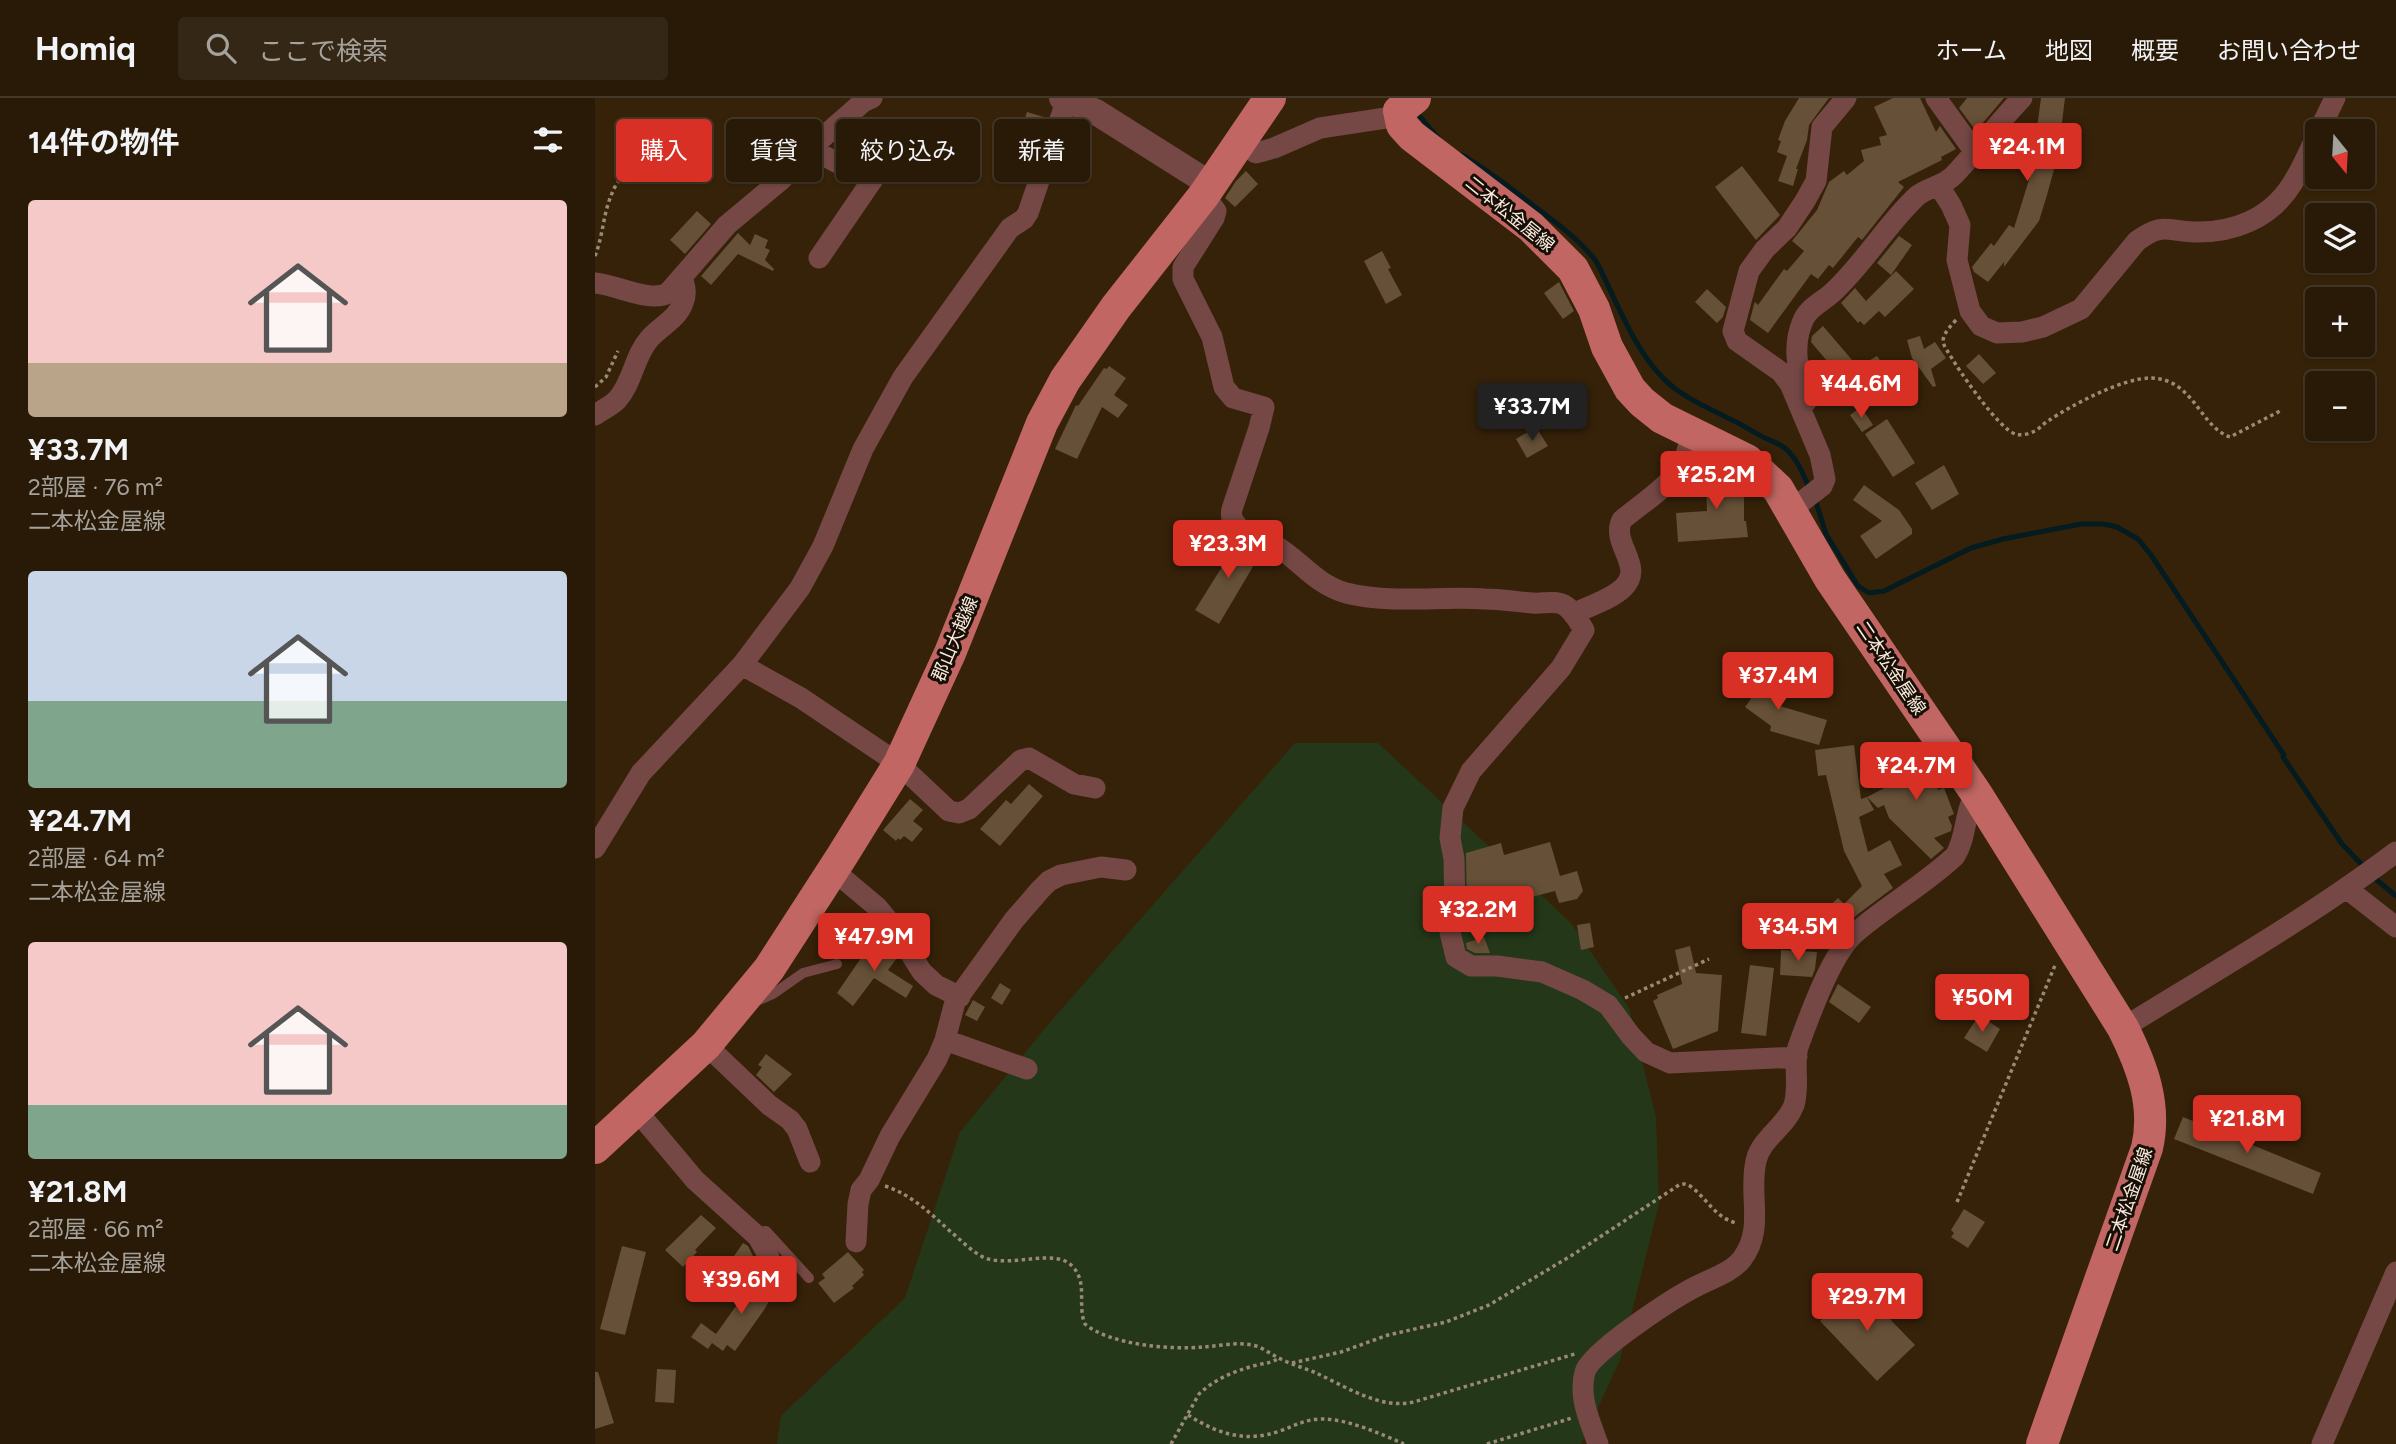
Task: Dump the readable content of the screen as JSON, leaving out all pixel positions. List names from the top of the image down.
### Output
{
  "streets": {
    "main road": ["二本松金屋線", "郡山大越線"]
  },
  "north": "bottom",
  "page": {
    "header": "Homiq",
    "search": "ここで検索",
    "nav": [
      "ホーム",
      "地図",
      "概要",
      "お問い合わせ"
    ],
    "heading": "14件の物件",
    "map_buttons": ["+", "−"],
    "chip": [
      "購入",
      "賃貸",
      "絞り込み",
      "新着"
    ],
    "price": [
      "¥24.1M",
      "¥44.6M",
      "¥33.7M",
      "¥25.2M",
      "¥23.3M",
      "¥37.4M",
      "¥24.7M",
      "¥32.2M",
      "¥34.5M",
      "¥47.9M",
      "¥50M",
      "¥21.8M",
      "¥39.6M",
      "¥29.7M"
    ],
    "list": [
      {
        "name": "¥33.7M",
        "note": "2部屋 · 76 m² · 二本松金屋線"
      },
      {
        "name": "¥24.7M",
        "note": "2部屋 · 64 m² · 二本松金屋線"
      },
      {
        "name": "¥21.8M",
        "note": "2部屋 · 66 m² · 二本松金屋線"
      }
    ]
  }
}
